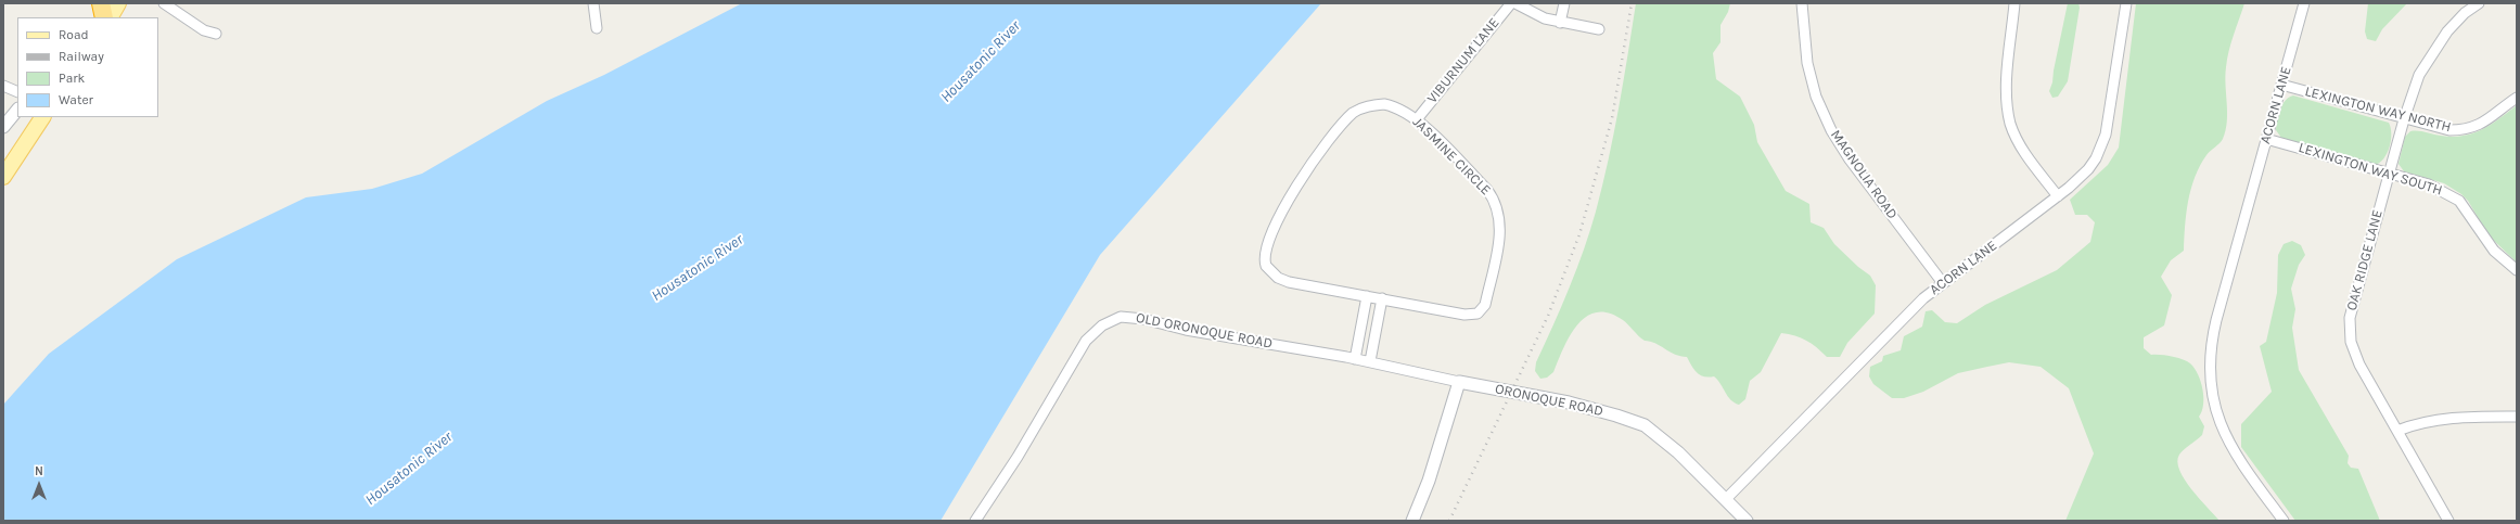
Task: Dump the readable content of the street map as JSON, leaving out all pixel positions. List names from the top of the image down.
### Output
{
  "streets": {
    "street": [
      "VIBURNUM LANE",
      "ACORN LANE",
      "LEXINGTON WAY NORTH",
      "JASMINE CIRCLE",
      "LEXINGTON WAY SOUTH",
      "MAGNOLIA ROAD",
      "OAK RIDGE LANE",
      "OLD ORONOQUE ROAD",
      "ORONOQUE ROAD"
    ]
  },
  "crossings": [
    ["VIBURNUM LANE", "JASMINE CIRCLE"],
    ["ACORN LANE", "LEXINGTON WAY NORTH"],
    ["ACORN LANE", "LEXINGTON WAY SOUTH"],
    ["ACORN LANE", "MAGNOLIA ROAD"],
    ["ACORN LANE", "ORONOQUE ROAD"],
    ["LEXINGTON WAY NORTH", "OAK RIDGE LANE"],
    ["LEXINGTON WAY SOUTH", "OAK RIDGE LANE"],
    ["OLD ORONOQUE ROAD", "ORONOQUE ROAD"]
  ],
  "water": ["Housatonic River"],
  "legend": [
    "Road",
    "Railway",
    "Park",
    "Water"
  ],
  "north": "top"
}
